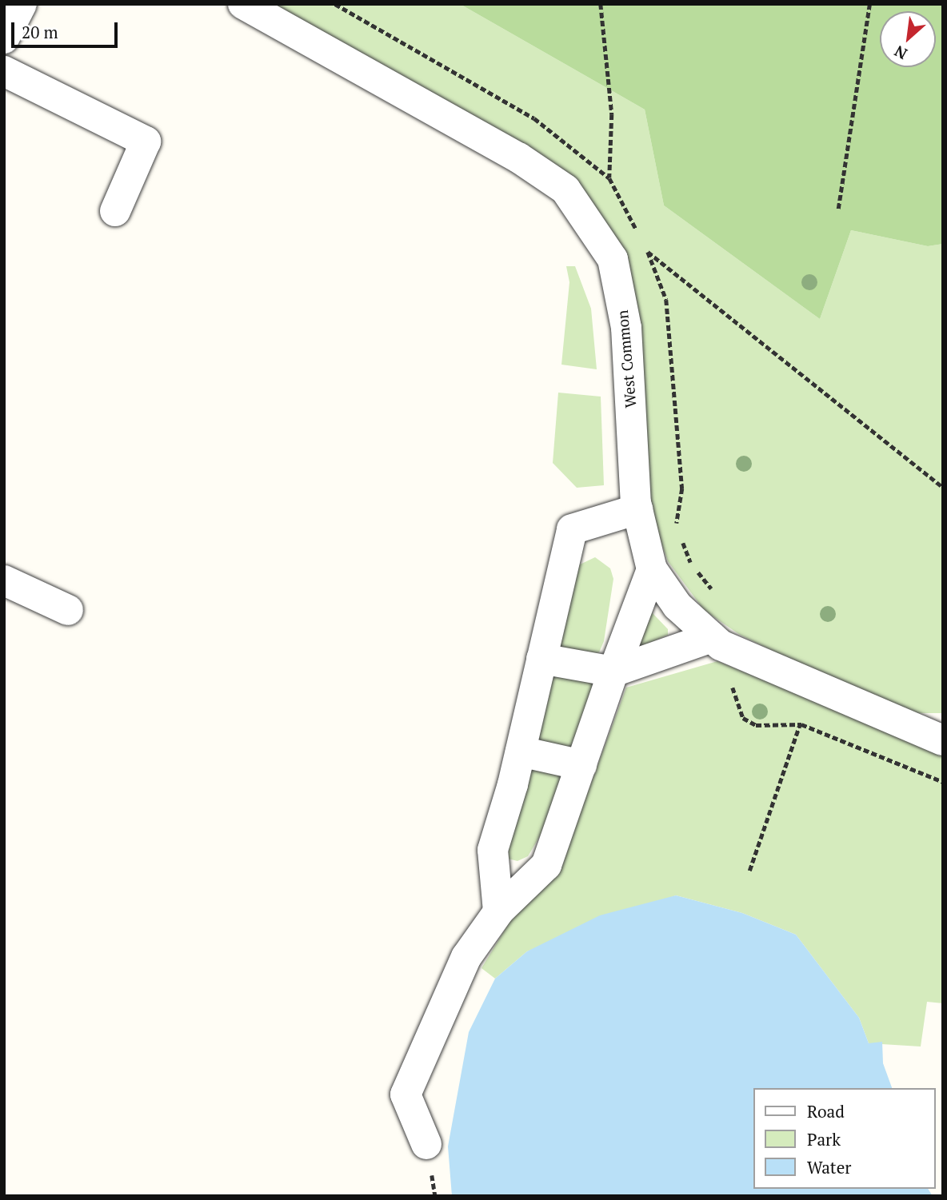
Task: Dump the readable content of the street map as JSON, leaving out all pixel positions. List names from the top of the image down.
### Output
{
  "streets": {
    "street": ["West Common"]
  },
  "legend": ["Road", "Park", "Water"],
  "scale_bar": "20 m",
  "north": "bottom left"
}
